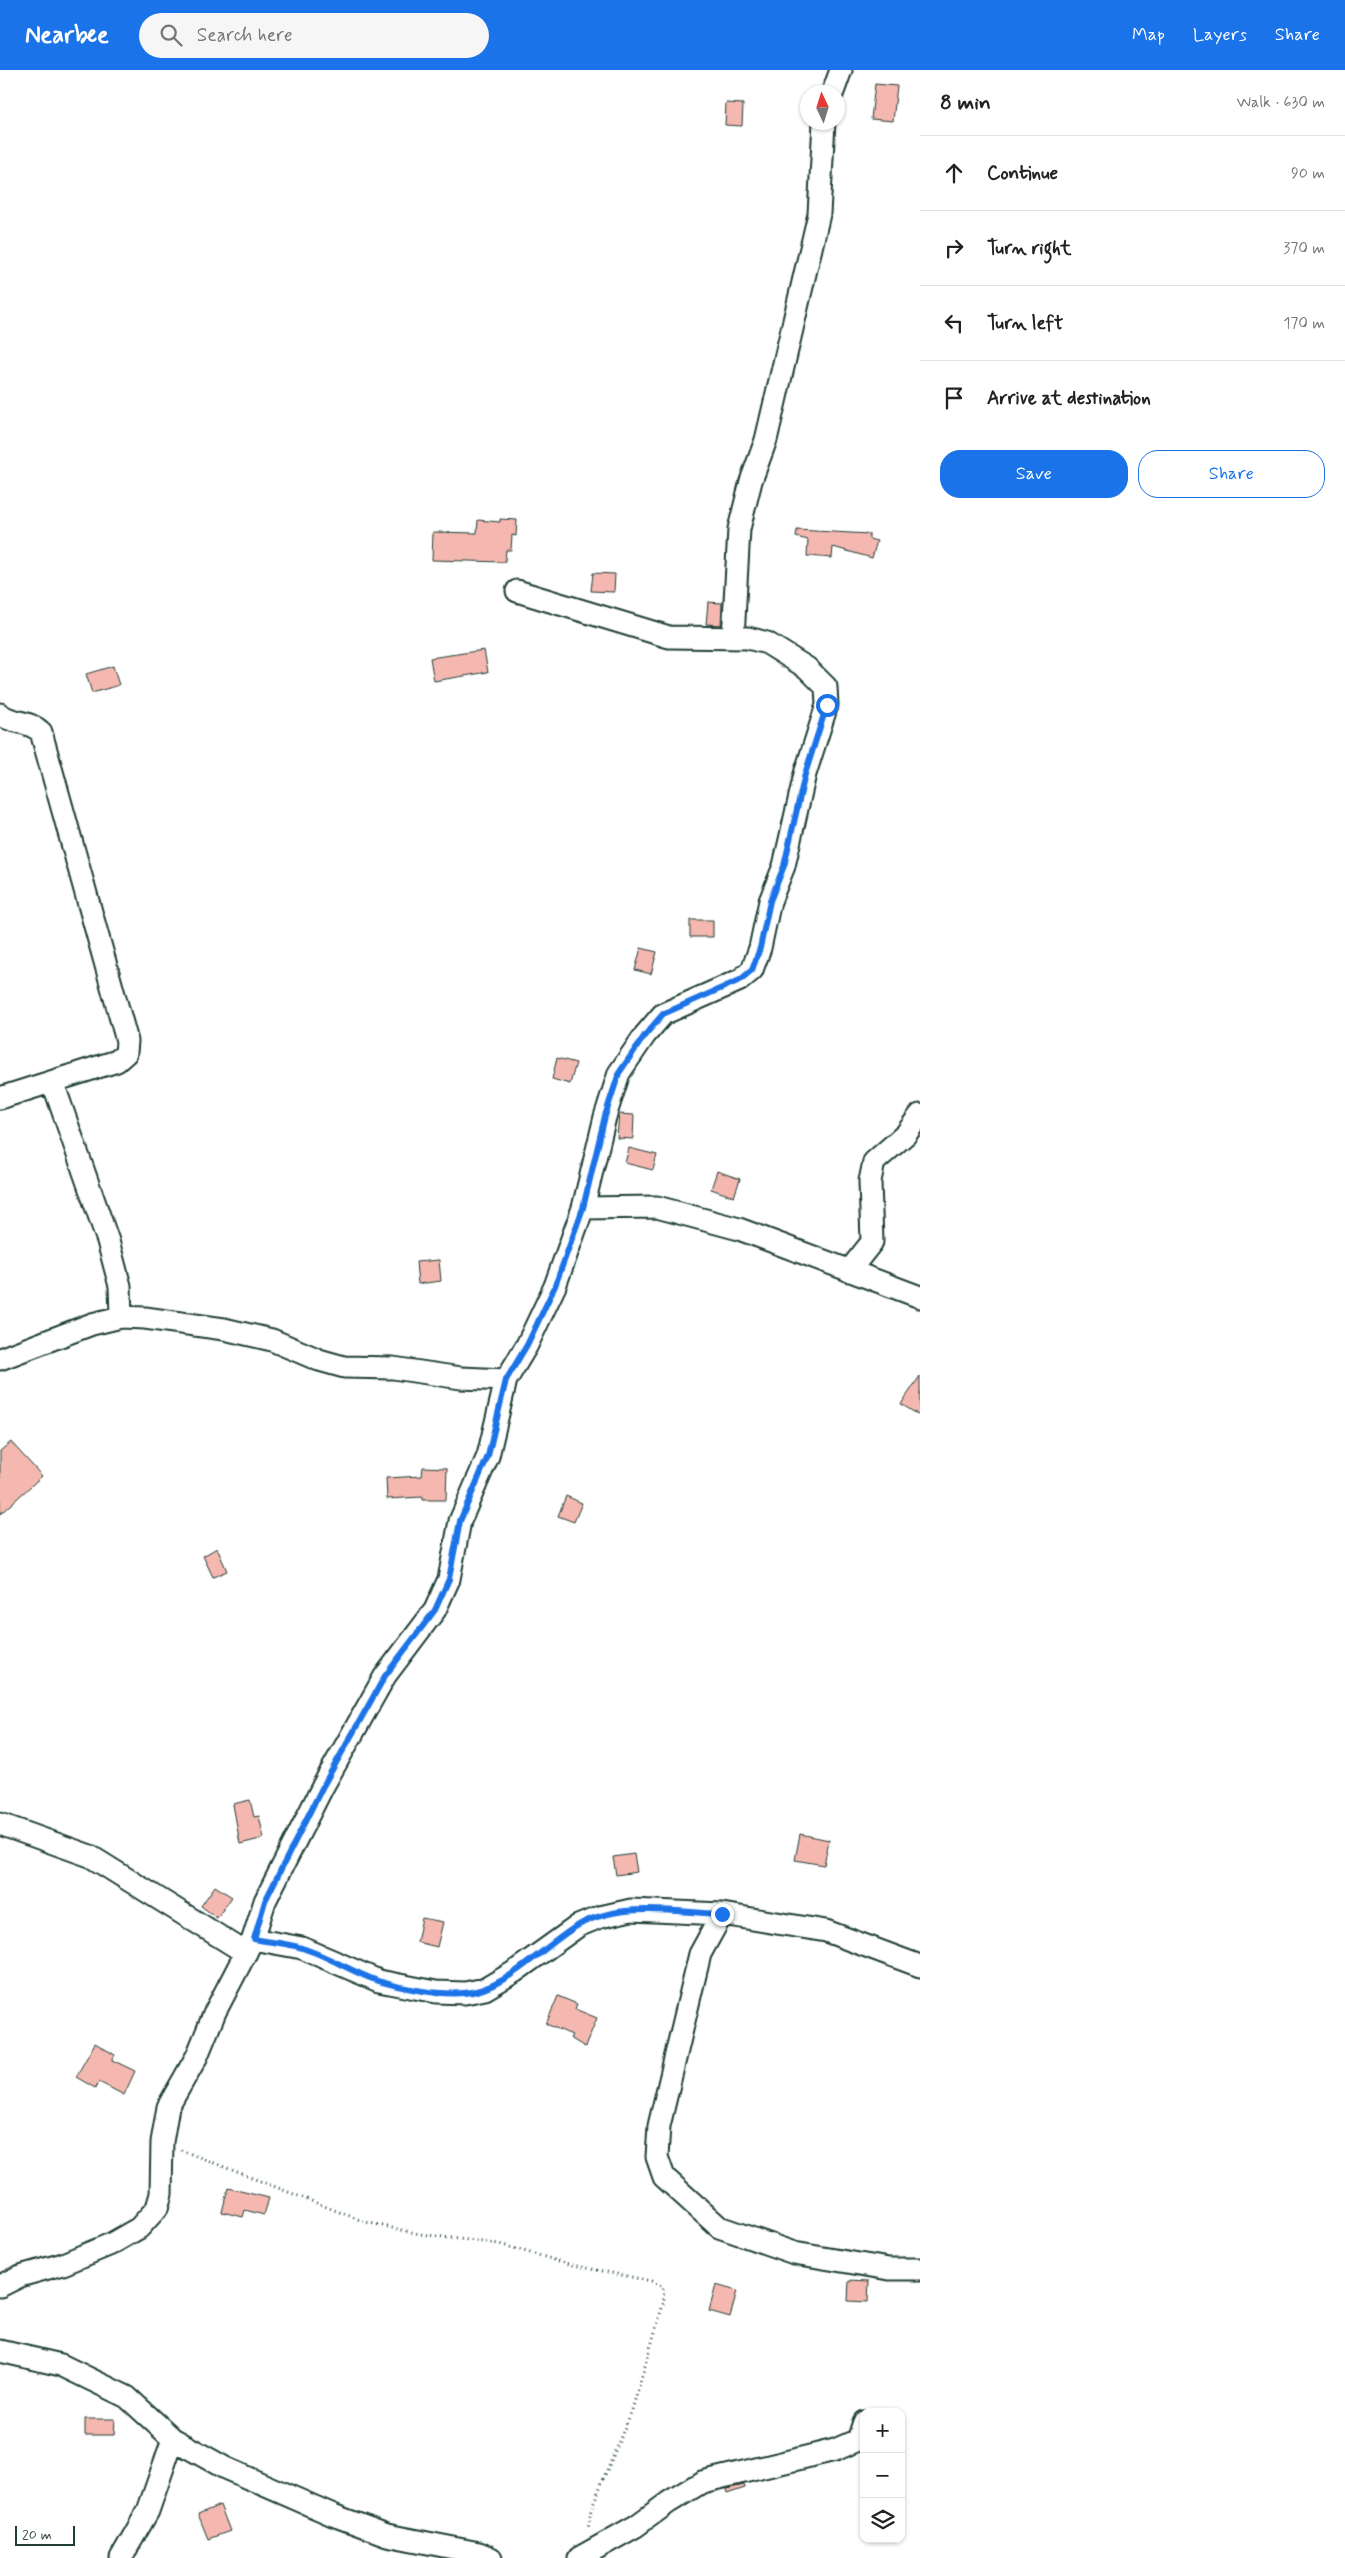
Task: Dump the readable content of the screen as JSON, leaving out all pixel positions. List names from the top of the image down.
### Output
{
  "scale_bar": "20 m",
  "north": "top",
  "page": {
    "header": "Nearbee",
    "search": "Search here",
    "nav": ["Map", "Layers", "Share"],
    "heading": ["8 min", "Walk · 630 m"],
    "list": [
      ["Continue", "90 m"],
      ["Turn right", "370 m"],
      ["Turn left", "170 m"],
      "Arrive at destination"
    ],
    "buttons": ["Save", "Share"],
    "map_buttons": ["+", "−"],
    "scale": "20 m"
  }
}
